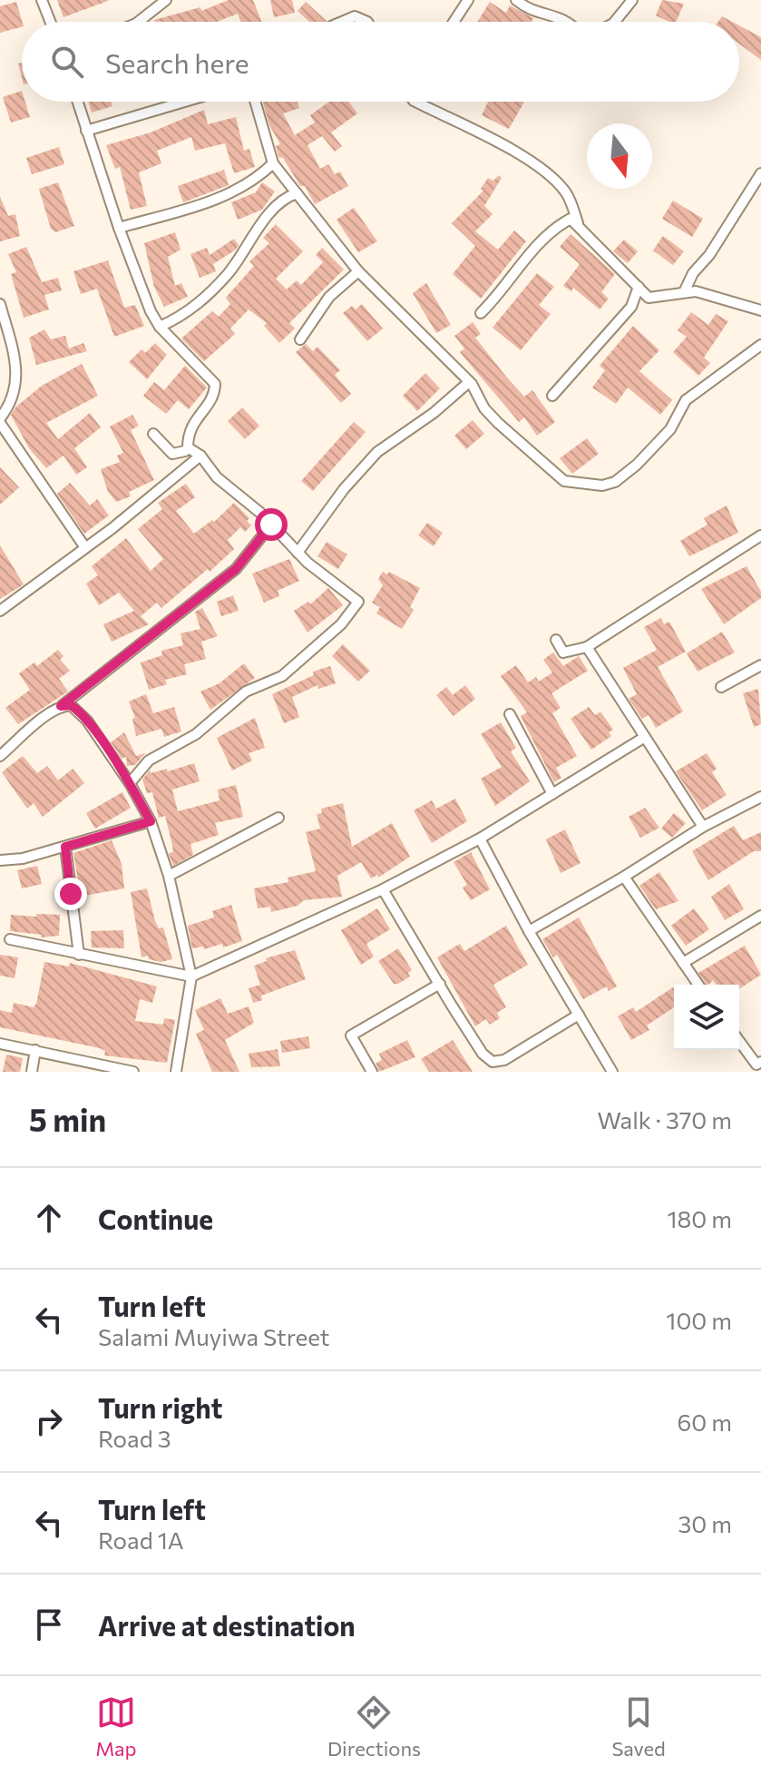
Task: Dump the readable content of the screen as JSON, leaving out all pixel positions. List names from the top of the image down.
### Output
{
  "north": "bottom",
  "page": {
    "search": "Search here",
    "heading": ["5 min", "Walk · 370 m"],
    "list": [
      ["Continue", "180 m"],
      ["Turn left", "Salami Muyiwa Street", "100 m"],
      ["Turn right", "Road 3", "60 m"],
      ["Turn left", "Road 1A", "30 m"],
      "Arrive at destination"
    ],
    "nav": ["Map", "Directions", "Saved"]
  }
}
